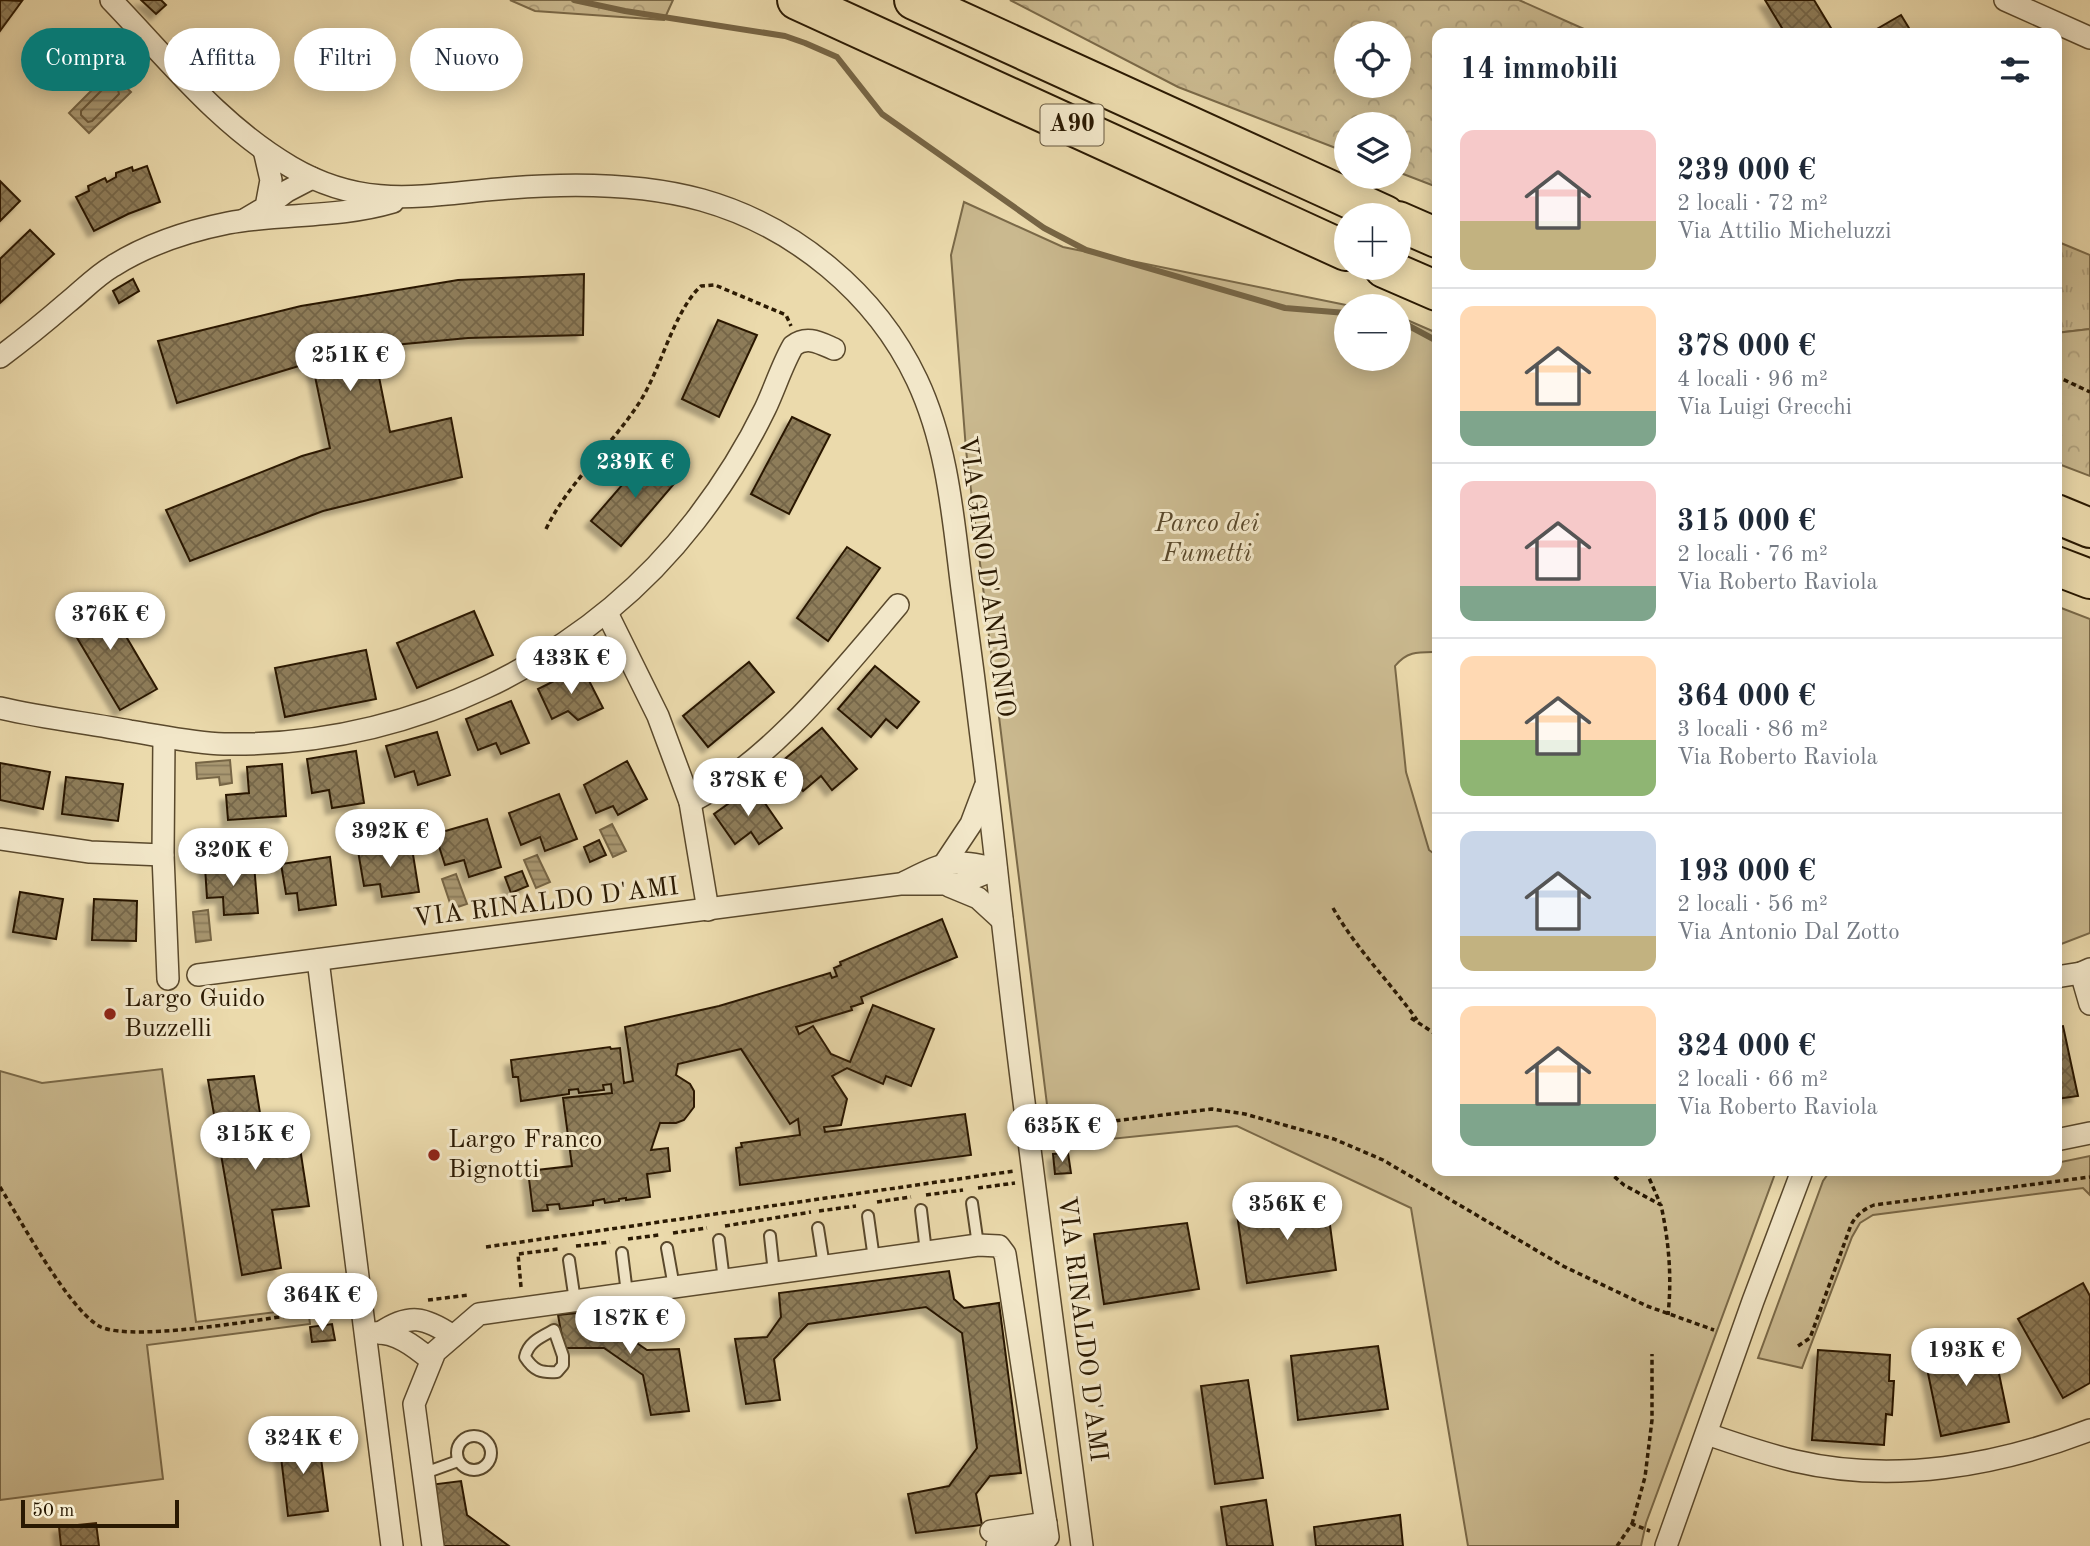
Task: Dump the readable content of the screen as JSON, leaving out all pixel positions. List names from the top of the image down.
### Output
{
  "streets": {
    "highway": ["A90"],
    "street": ["VIA GINO D'ANTONIO", "VIA RINALDO D'AMI"]
  },
  "crossings": [
    ["VIA GINO D'ANTONIO", "VIA RINALDO D'AMI"]
  ],
  "parks": ["Parco dei Fumetti"],
  "places": ["Largo Guido Buzzelli", "Largo Franco Bignotti"],
  "scale_bar": "50 m",
  "page": {
    "map_buttons": ["+", "−"],
    "chip": [
      "Compra",
      "Affitta",
      "Filtri",
      "Nuovo"
    ],
    "heading": "14 immobili",
    "list": [
      {
        "name": "239 000 €",
        "note": "2 locali · 72 m² · Via Attilio Micheluzzi"
      },
      {
        "name": "378 000 €",
        "note": "4 locali · 96 m² · Via Luigi Grecchi"
      },
      {
        "name": "315 000 €",
        "note": "2 locali · 76 m² · Via Roberto Raviola"
      },
      {
        "name": "364 000 €",
        "note": "3 locali · 86 m² · Via Roberto Raviola"
      },
      {
        "name": "193 000 €",
        "note": "2 locali · 56 m² · Via Antonio Dal Zotto"
      },
      {
        "name": "324 000 €",
        "note": "2 locali · 66 m² · Via Roberto Raviola"
      }
    ],
    "price": [
      "251K €",
      "239K €",
      "376K €",
      "433K €",
      "378K €",
      "392K €",
      "320K €",
      "635K €",
      "315K €",
      "356K €",
      "364K €",
      "187K €",
      "193K €",
      "324K €"
    ],
    "scale": "50 m"
  }
}
